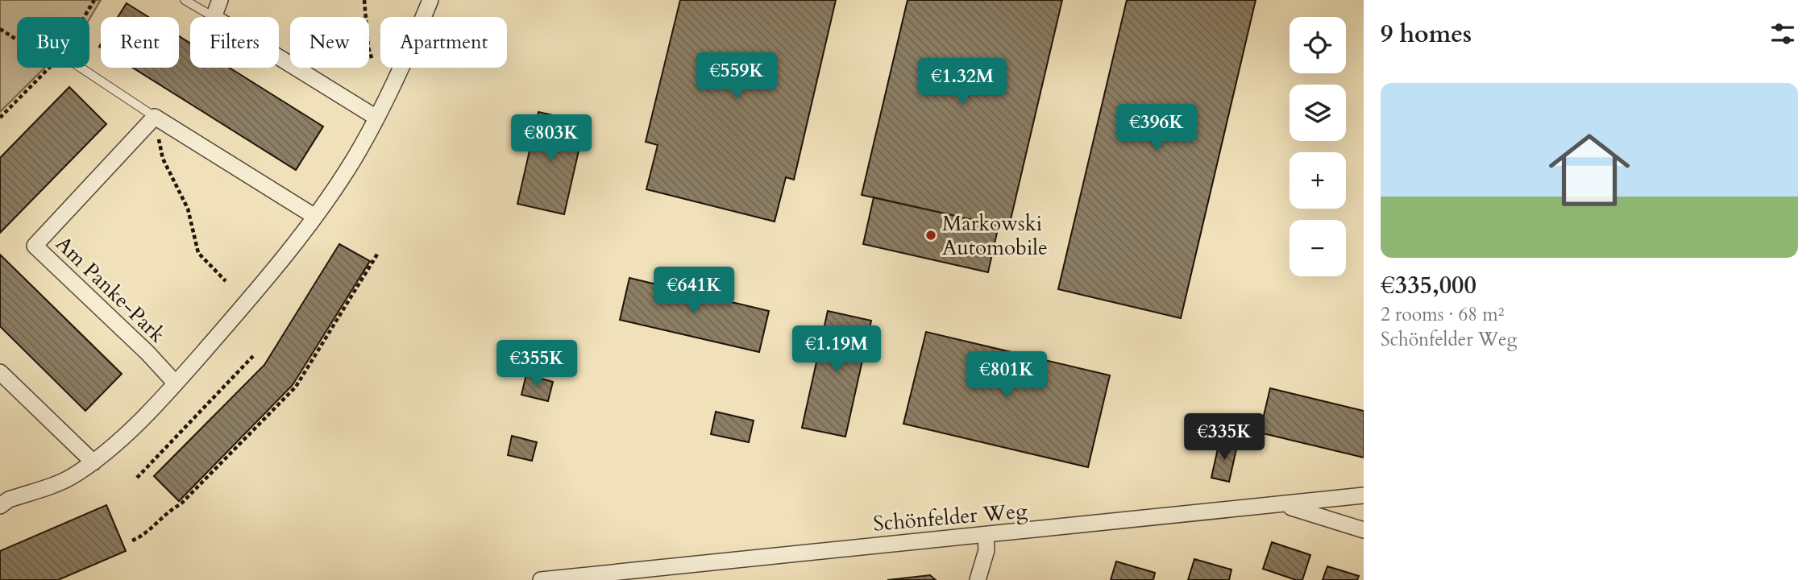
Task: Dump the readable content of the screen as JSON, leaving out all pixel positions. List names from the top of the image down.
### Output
{
  "streets": {
    "street": ["Am Panke-Park", "Schönfelder Weg"]
  },
  "places": ["Markowski Automobile"],
  "page": {
    "heading": "9 homes",
    "map_buttons": ["+", "−"],
    "chip": [
      "Buy",
      "Rent",
      "Filters",
      "New",
      "Apartment"
    ],
    "price": [
      "€559K",
      "€1.32M",
      "€396K",
      "€803K",
      "€641K",
      "€1.19M",
      "€355K",
      "€801K",
      "€335K"
    ],
    "list": [
      {
        "name": "€335,000",
        "note": "2 rooms · 68 m² · Schönfelder Weg"
      }
    ]
  }
}
